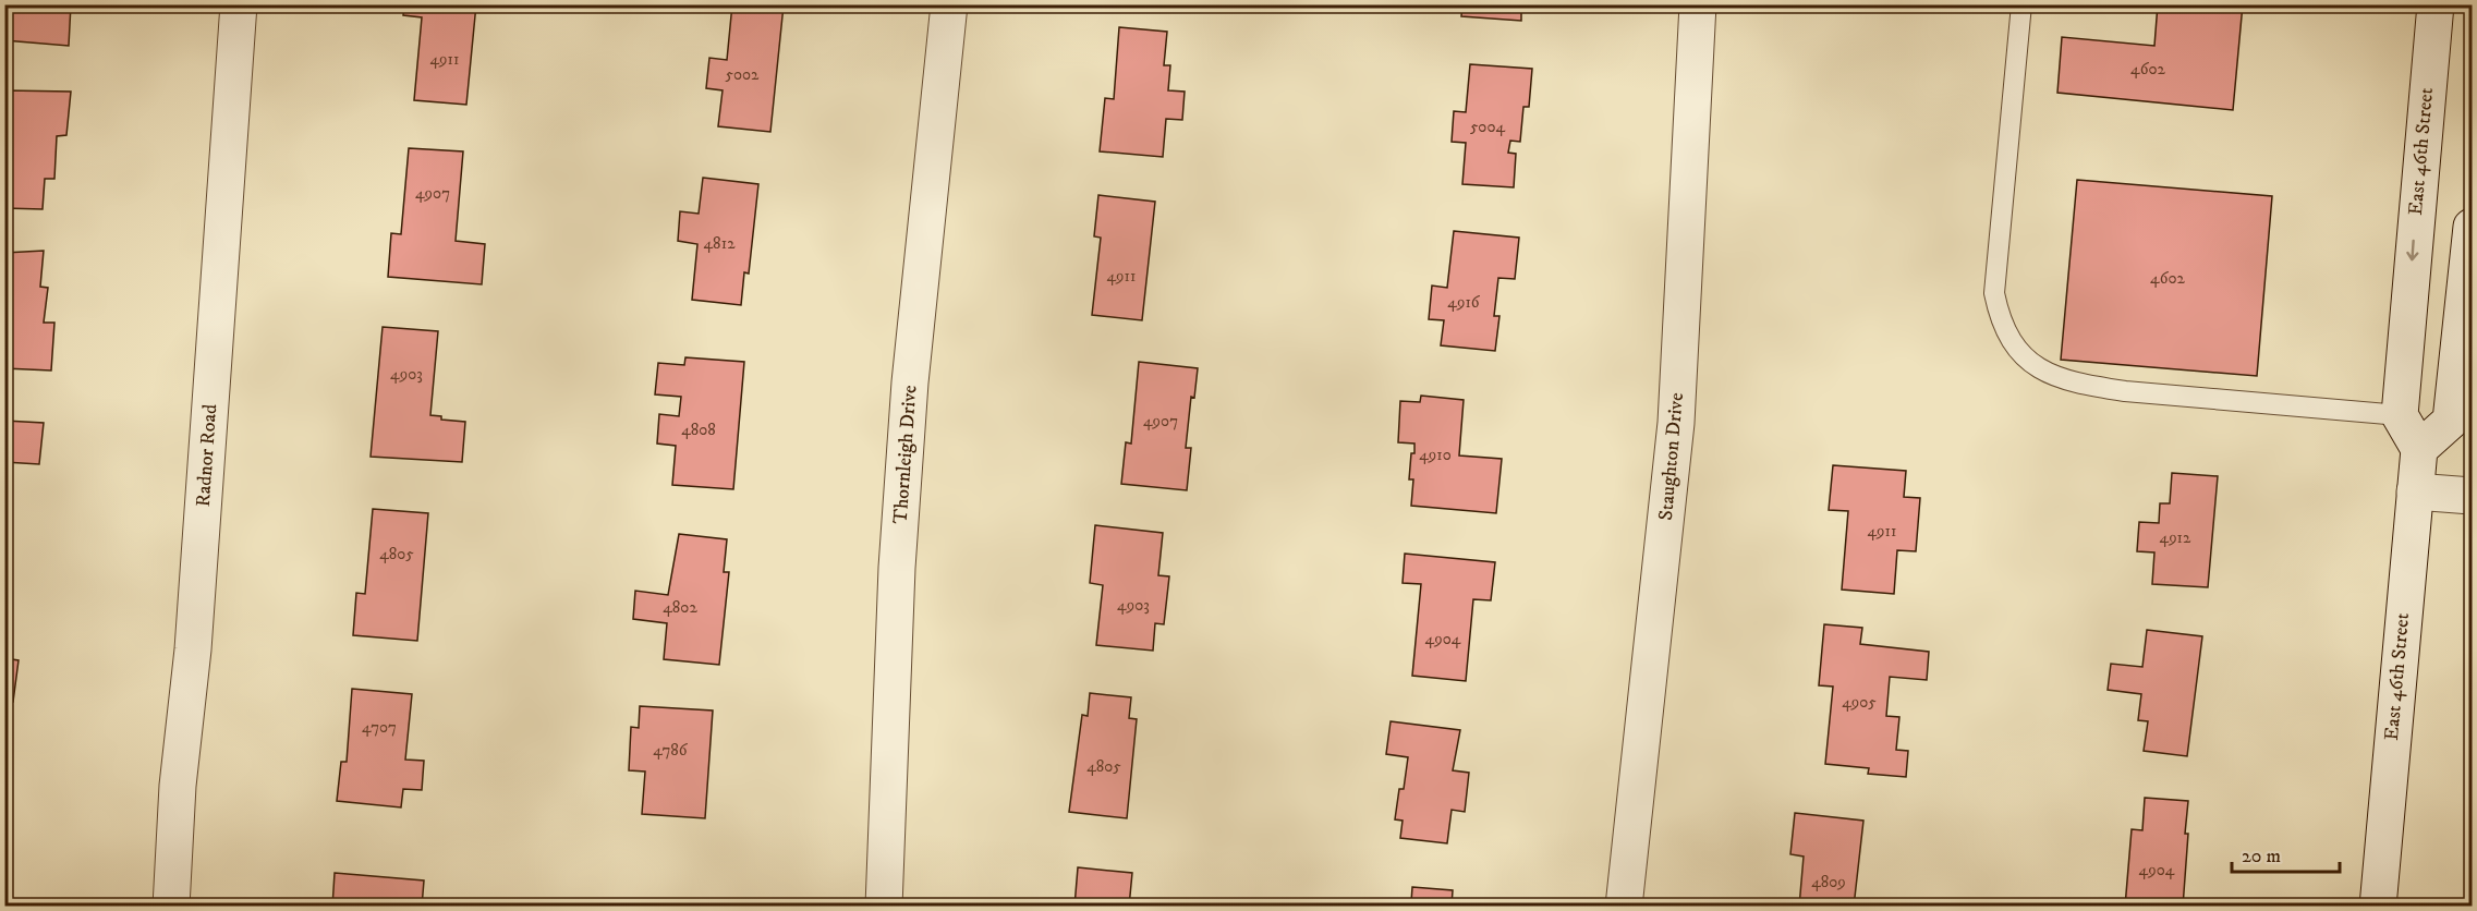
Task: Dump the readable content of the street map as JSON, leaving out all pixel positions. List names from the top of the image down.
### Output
{
  "streets": {
    "street": [
      "East 46th Street",
      "Thornleigh Drive",
      "Radnor Road",
      "Staughton Drive"
    ]
  },
  "house_numbers": [
    "4911",
    "4602",
    "5002",
    "5004",
    "4907",
    "4812",
    "4911",
    "4602",
    "4916",
    "4903",
    "4907",
    "4808",
    "4910",
    "4911",
    "4912",
    "4805",
    "4903",
    "4802",
    "4904",
    "4905",
    "4707",
    "4786",
    "4805",
    "4904",
    "4809"
  ],
  "scale_bar": "20 m"
}
